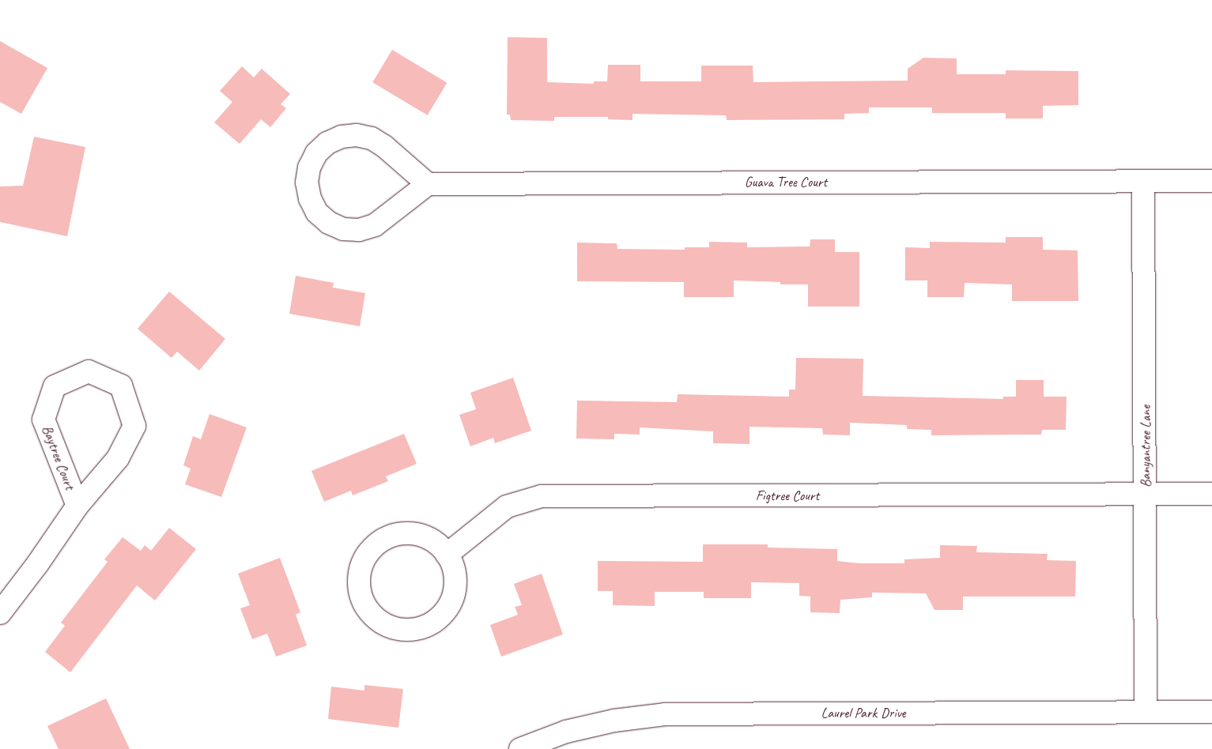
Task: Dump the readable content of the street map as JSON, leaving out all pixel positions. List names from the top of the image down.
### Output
{
  "streets": {
    "street": [
      "Guava Tree Court",
      "Banyantree Lane",
      "Baytree Court",
      "Figtree Court",
      "Laurel Park Drive"
    ]
  },
  "crossings": [
    ["Guava Tree Court", "Banyantree Lane"],
    ["Banyantree Lane", "Figtree Court"],
    ["Banyantree Lane", "Laurel Park Drive"]
  ]
}
